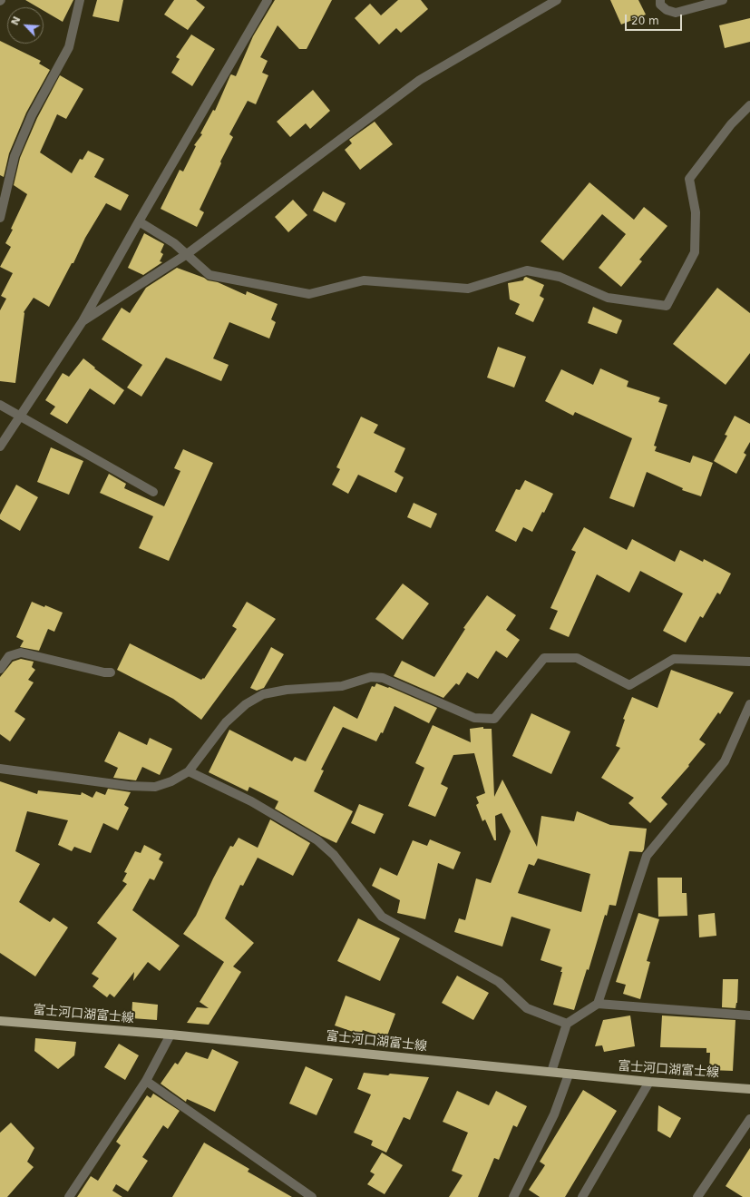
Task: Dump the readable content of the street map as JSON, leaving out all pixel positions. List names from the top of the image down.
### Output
{
  "streets": {
    "main road": ["富士河口湖富士線"]
  },
  "scale_bar": "20 m",
  "north": "top left"
}
